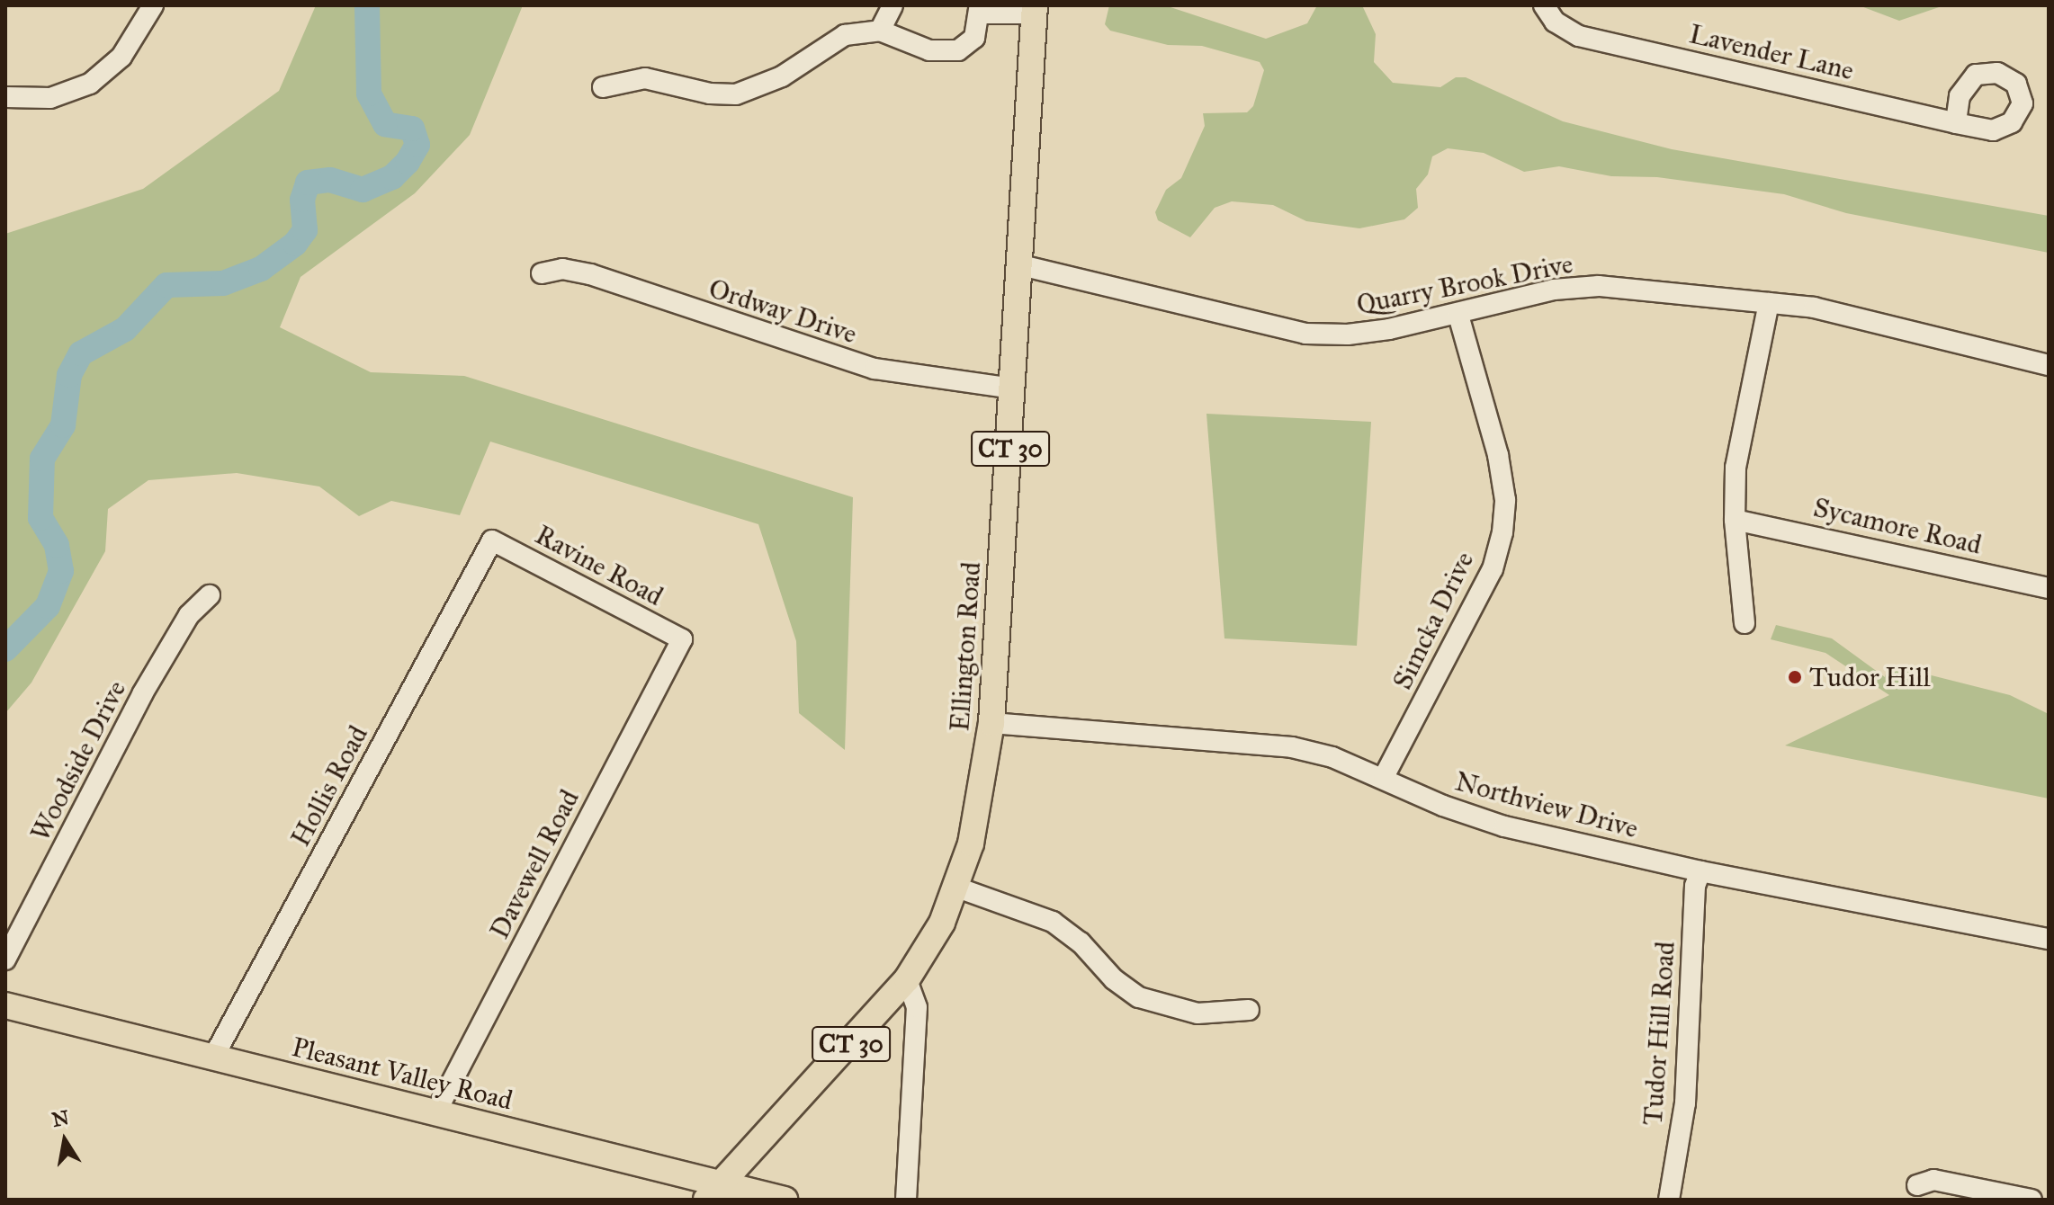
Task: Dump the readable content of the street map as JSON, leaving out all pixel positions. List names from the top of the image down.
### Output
{
  "streets": {
    "main road": ["CT 30", "Ellington Road", "Pleasant Valley Road"],
    "street": [
      "Lavender Lane",
      "Quarry Brook Drive",
      "Ordway Drive",
      "Sycamore Road",
      "Ravine Road",
      "Simcka Drive",
      "Woodside Drive",
      "Hollis Road",
      "Northview Drive",
      "Davewell Road",
      "Tudor Hill Road"
    ]
  },
  "crossings": [
    ["Quarry Brook Drive", "Simcka Drive"],
    ["Quarry Brook Drive", "Ellington Road"],
    ["Ordway Drive", "Ellington Road"],
    ["Ravine Road", "Hollis Road"],
    ["Ravine Road", "Davewell Road"],
    ["Simcka Drive", "Northview Drive"],
    ["Ellington Road", "Northview Drive"],
    ["Ellington Road", "Pleasant Valley Road"],
    ["Hollis Road", "Pleasant Valley Road"],
    ["Northview Drive", "Tudor Hill Road"],
    ["Davewell Road", "Pleasant Valley Road"]
  ],
  "places": ["Tudor Hill"],
  "north": "top"
}
